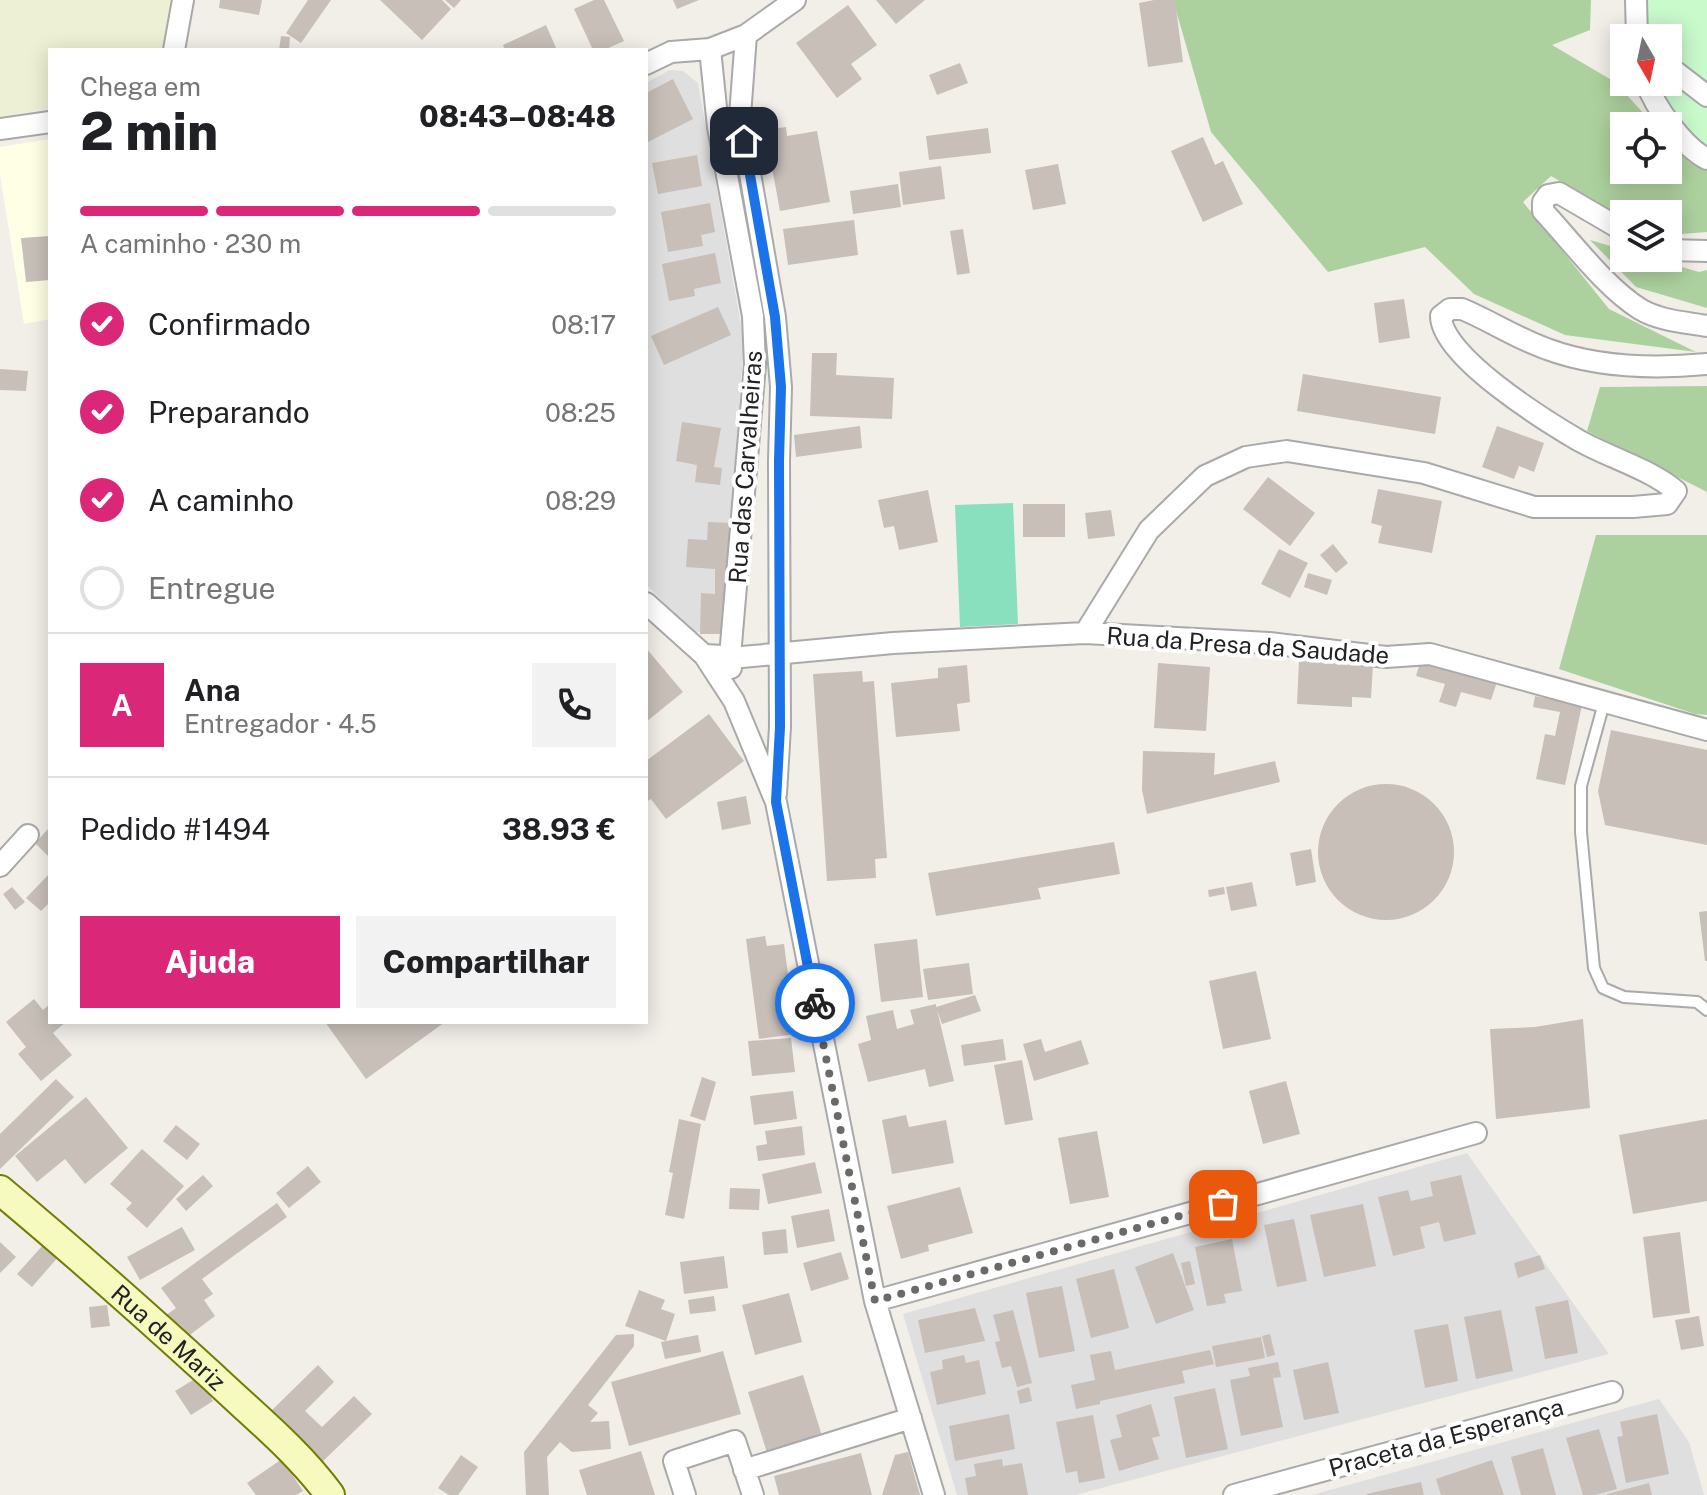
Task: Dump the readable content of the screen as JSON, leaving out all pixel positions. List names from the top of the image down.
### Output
{
  "streets": {
    "main road": ["Rua de Mariz"],
    "street": ["Rua das Carvalheiras", "Rua da Presa da Saudade", "Praceta da Esperança"]
  },
  "crossings": [
    ["Rua das Carvalheiras", "Rua da Presa da Saudade"]
  ],
  "north": "bottom",
  "page": {
    "heading": ["2 min", "Chega em", "08:43–08:48"],
    "panel": [
      "Ana",
      "Entregador · 4.5",
      "Pedido #1494",
      "38.93 €"
    ],
    "bar": "A caminho · 230 m",
    "list": [
      ["Confirmado", "08:17"],
      ["Preparando", "08:25"],
      ["A caminho", "08:29"],
      "Entregue"
    ],
    "round": "A",
    "buttons": ["Ajuda", "Compartilhar"]
  }
}
